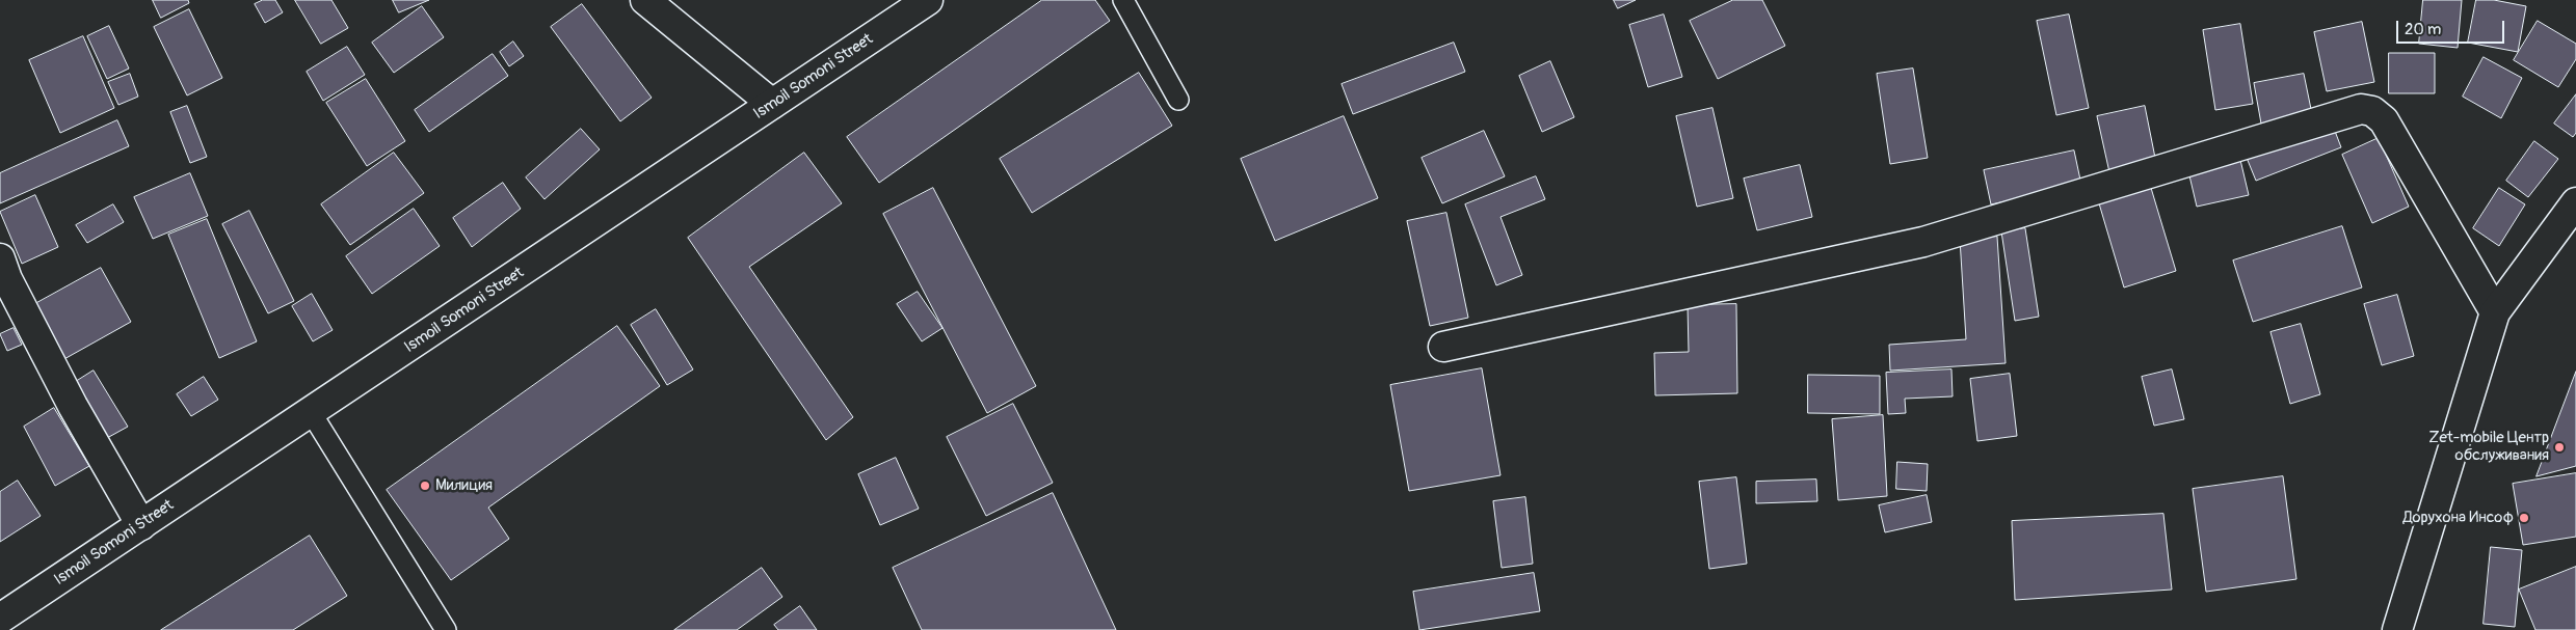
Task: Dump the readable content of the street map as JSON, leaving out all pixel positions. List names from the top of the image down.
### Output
{
  "streets": {
    "street": ["Ismoil Somoni Street"]
  },
  "places": ["Zet-mobile Центр обслуживания", "Милиция", "Дорухона Инсоф"],
  "scale_bar": "20 m"
}
